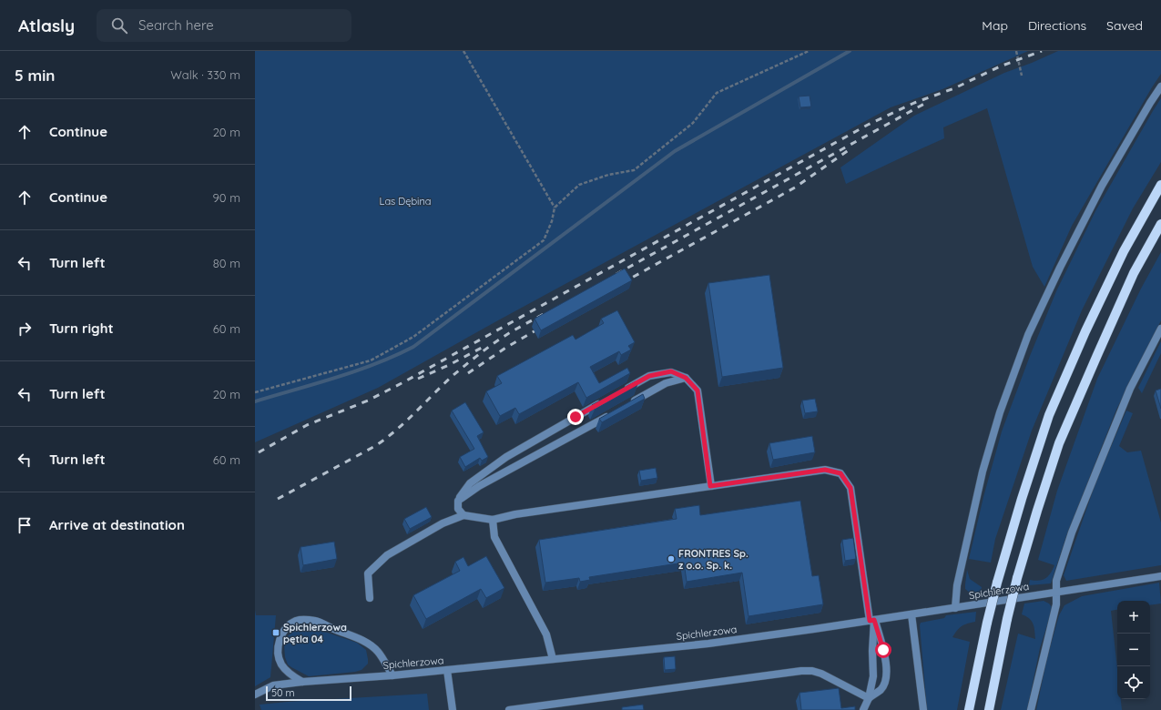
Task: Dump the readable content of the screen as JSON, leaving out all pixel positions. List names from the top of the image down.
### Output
{
  "streets": {
    "street": ["Spichlerzowa"]
  },
  "parks": ["Las Dębina"],
  "places": {
    "other": ["FRONTRES Sp. z o.o. Sp. k."],
    "transit": ["Spichlerzowa pętla 04"]
  },
  "scale_bar": "50 m",
  "page": {
    "header": "Atlasly",
    "search": "Search here",
    "nav": ["Map", "Directions", "Saved"],
    "heading": ["5 min", "Walk · 330 m"],
    "list": [
      ["Continue", "20 m"],
      ["Continue", "90 m"],
      ["Turn left", "80 m"],
      ["Turn right", "60 m"],
      ["Turn left", "20 m"],
      ["Turn left", "60 m"],
      "Arrive at destination"
    ],
    "map_buttons": ["+", "−"],
    "scale": "50 m"
  }
}
